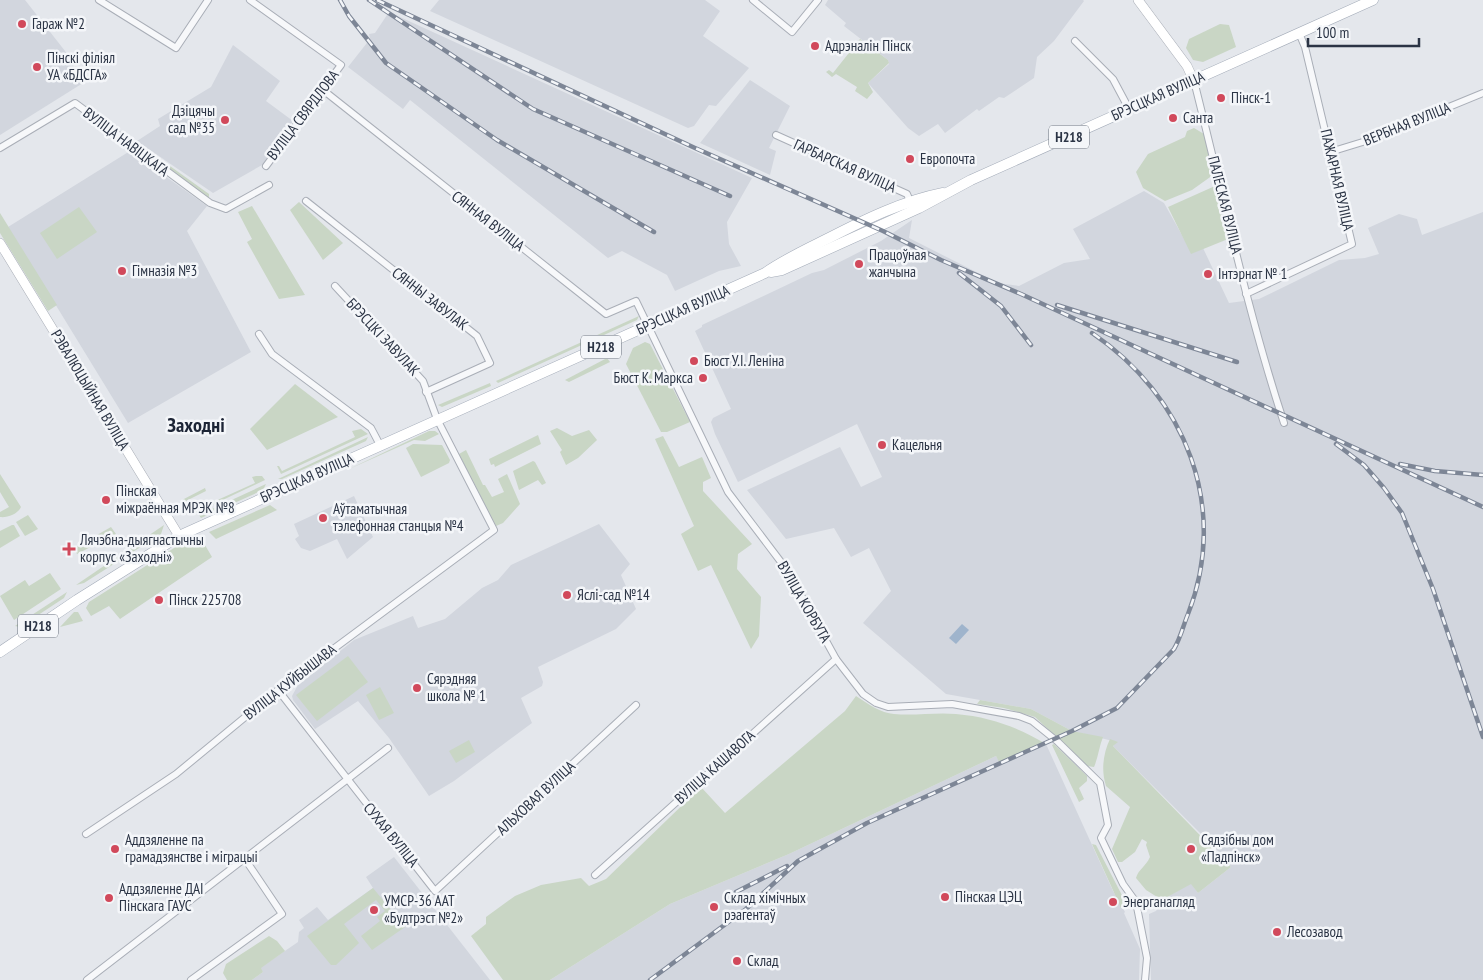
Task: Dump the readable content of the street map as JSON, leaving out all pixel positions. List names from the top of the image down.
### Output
{
  "streets": {
    "main road": ["БРЭСЦКАЯ ВУЛІЦА", "Н218"],
    "street": [
      "ВУЛІЦА СВЯРДЛОВА",
      "ВЕРБНАЯ ВУЛІЦА",
      "ВУЛІЦА НАВІЦКАГА",
      "ГАРБАРСКАЯ ВУЛІЦА",
      "ПАЖАРНАЯ ВУЛІЦА",
      "ПАЛЕСКАЯ ВУЛІЦА",
      "СЯННАЯ ВУЛІЦА",
      "СЯННЫ ЗАВУЛАК",
      "БРЭСЦКІ ЗАВУЛАК",
      "РЭВАЛЮЦЫЙНАЯ ВУЛІЦА",
      "ВУЛІЦА КОРБУТА",
      "ВУЛІЦА КУЙБЫШАВА",
      "ВУЛІЦА КАШАВОГА",
      "АЛЬХОВАЯ ВУЛІЦА",
      "СУХАЯ ВУЛІЦА"
    ]
  },
  "crossings": [
    ["БРЭСЦКАЯ ВУЛІЦА", "ГАРБАРСКАЯ ВУЛІЦА"],
    ["БРЭСЦКАЯ ВУЛІЦА", "ПАЖАРНАЯ ВУЛІЦА"],
    ["БРЭСЦКАЯ ВУЛІЦА", "ПАЛЕСКАЯ ВУЛІЦА"],
    ["БРЭСЦКАЯ ВУЛІЦА", "СЯННАЯ ВУЛІЦА"],
    ["БРЭСЦКАЯ ВУЛІЦА", "БРЭСЦКІ ЗАВУЛАК"],
    ["БРЭСЦКАЯ ВУЛІЦА", "РЭВАЛЮЦЫЙНАЯ ВУЛІЦА"],
    ["БРЭСЦКАЯ ВУЛІЦА", "ВУЛІЦА КОРБУТА"],
    ["БРЭСЦКАЯ ВУЛІЦА", "ВУЛІЦА КУЙБЫШАВА"],
    ["ВУЛІЦА СВЯРДЛОВА", "СЯННАЯ ВУЛІЦА"],
    ["ВЕРБНАЯ ВУЛІЦА", "ПАЖАРНАЯ ВУЛІЦА"],
    ["ПАЖАРНАЯ ВУЛІЦА", "ПАЛЕСКАЯ ВУЛІЦА"],
    ["СЯННАЯ ВУЛІЦА", "ВУЛІЦА КОРБУТА"],
    ["СЯННЫ ЗАВУЛАК", "БРЭСЦКІ ЗАВУЛАК"],
    ["БРЭСЦКІ ЗАВУЛАК", "ВУЛІЦА КУЙБЫШАВА"],
    ["ВУЛІЦА КОРБУТА", "ВУЛІЦА КАШАВОГА"],
    ["ВУЛІЦА КУЙБЫШАВА", "СУХАЯ ВУЛІЦА"],
    ["АЛЬХОВАЯ ВУЛІЦА", "СУХАЯ ВУЛІЦА"]
  ],
  "districts": ["Заходні"],
  "places": {
    "other": [
      "Гараж №2",
      "Адрэналін Пінск",
      "Пінскі філіял УА «БДСГА»",
      "Пінск-1",
      "Санта",
      "Дзіцячы сад №35",
      "Европочта",
      "Працоўная жанчына",
      "Гімназія №3",
      "Інтэрнат № 1",
      "Бюст У.І. Леніна",
      "Бюст К. Маркса",
      "Кацельня",
      "Пінская міжраённая МРЭК №8",
      "Аўтаматычная тэлефонная станцыя №4",
      "Яслі-сад №14",
      "Пінск 225708",
      "Сярэдняя школа № 1",
      "Аддзяленне па грамадзянстве і міграцыі",
      "Сядзібны дом «Падпінск»",
      "Пінская ЦЭЦ",
      "Аддзяленне ДАІ Пінскага ГАУС",
      "Энерганагляд",
      "Склад хімічных рэагентаў",
      "УМСР-36 ААТ «Будтрэст №2»",
      "Лесозавод",
      "Склад"
    ],
    "health": ["Лячэбна-дыягнастычны корпус «Заходні»"]
  },
  "scale_bar": "100 m"
}
